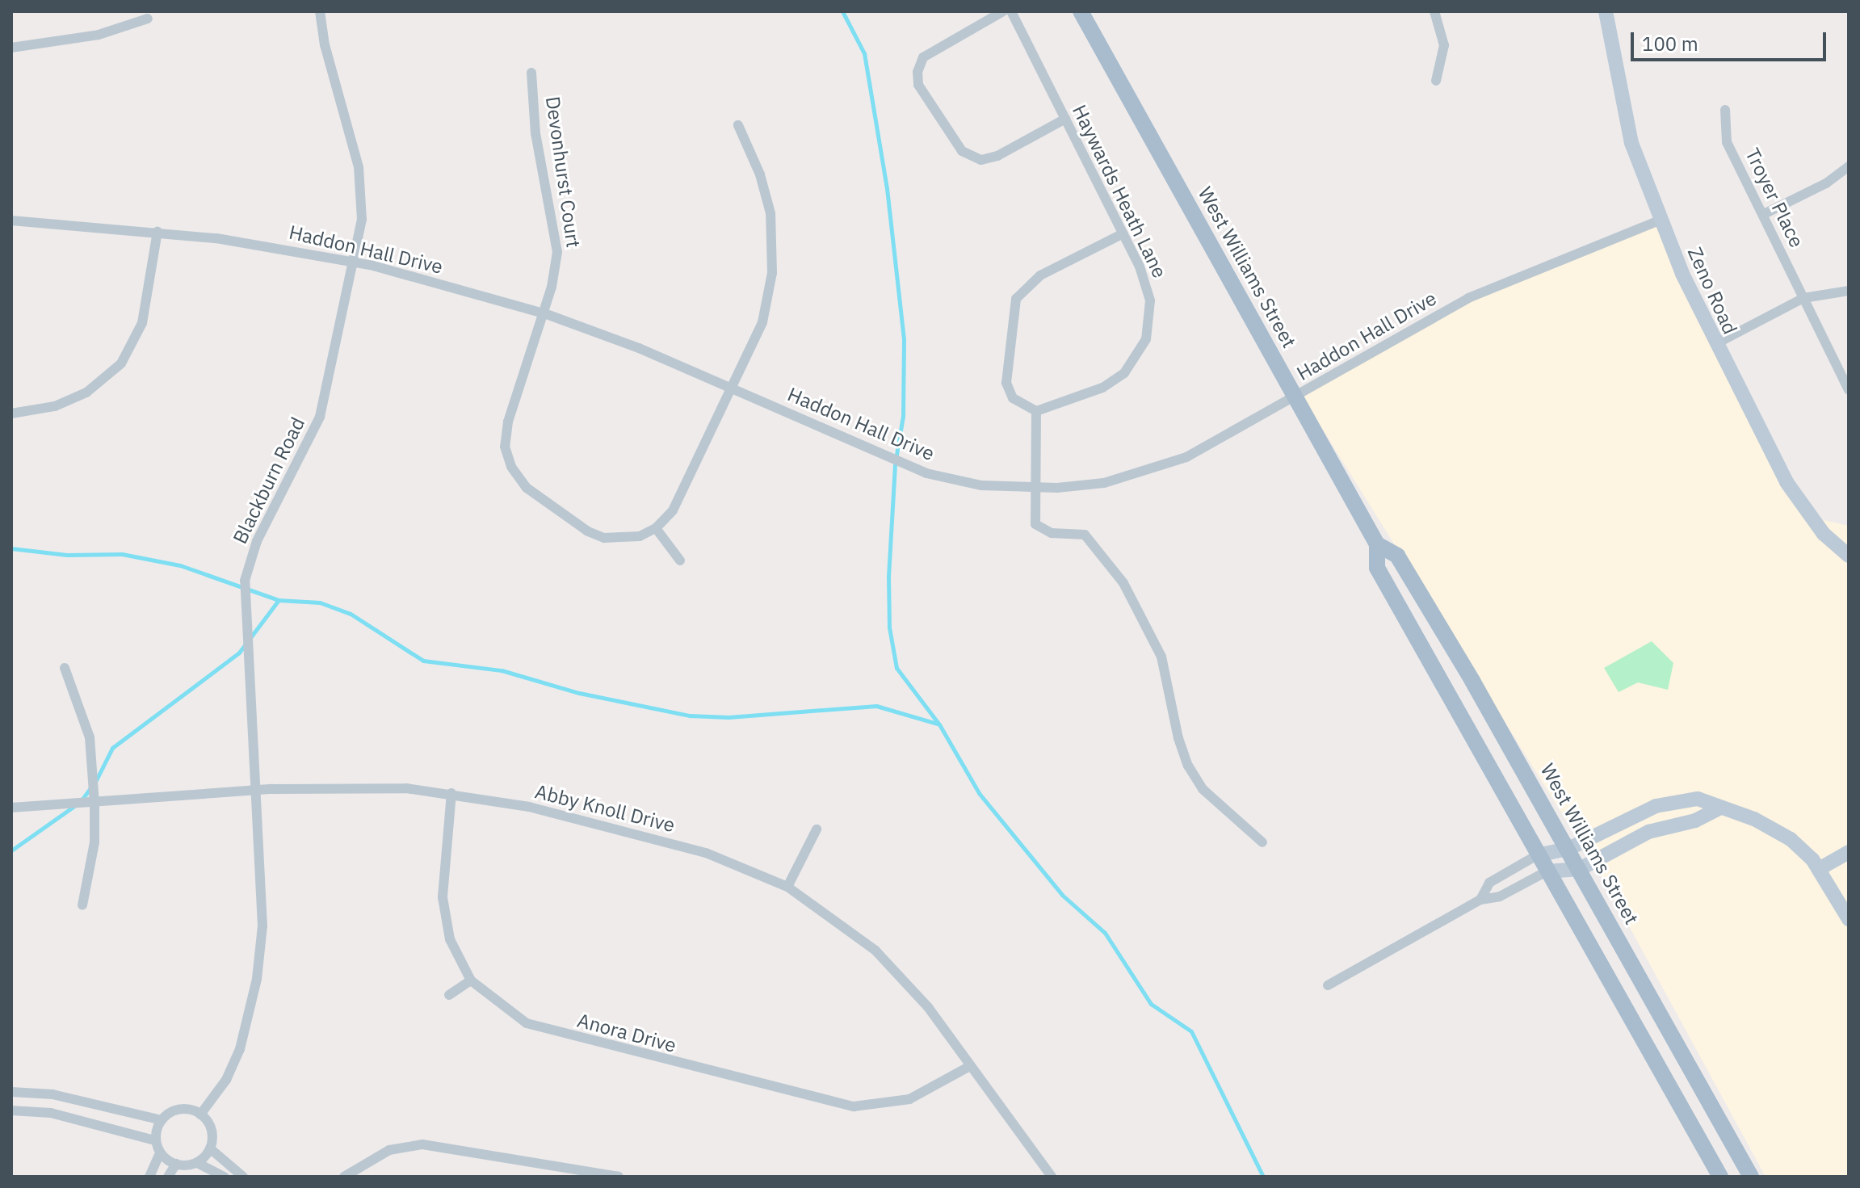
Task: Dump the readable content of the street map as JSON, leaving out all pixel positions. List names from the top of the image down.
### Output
{
  "streets": {
    "main road": ["West Williams Street"],
    "street": [
      "Devonhurst Court",
      "Haywards Heath Lane",
      "Troyer Place",
      "Haddon Hall Drive",
      "Zeno Road",
      "Blackburn Road",
      "Abby Knoll Drive",
      "Anora Drive"
    ]
  },
  "crossings": [
    ["Devonhurst Court", "Haddon Hall Drive"],
    ["Haddon Hall Drive", "West Williams Street"],
    ["Haddon Hall Drive", "Zeno Road"],
    ["Haddon Hall Drive", "Blackburn Road"],
    ["Blackburn Road", "Abby Knoll Drive"],
    ["Abby Knoll Drive", "Anora Drive"]
  ],
  "scale_bar": "100 m"
}
